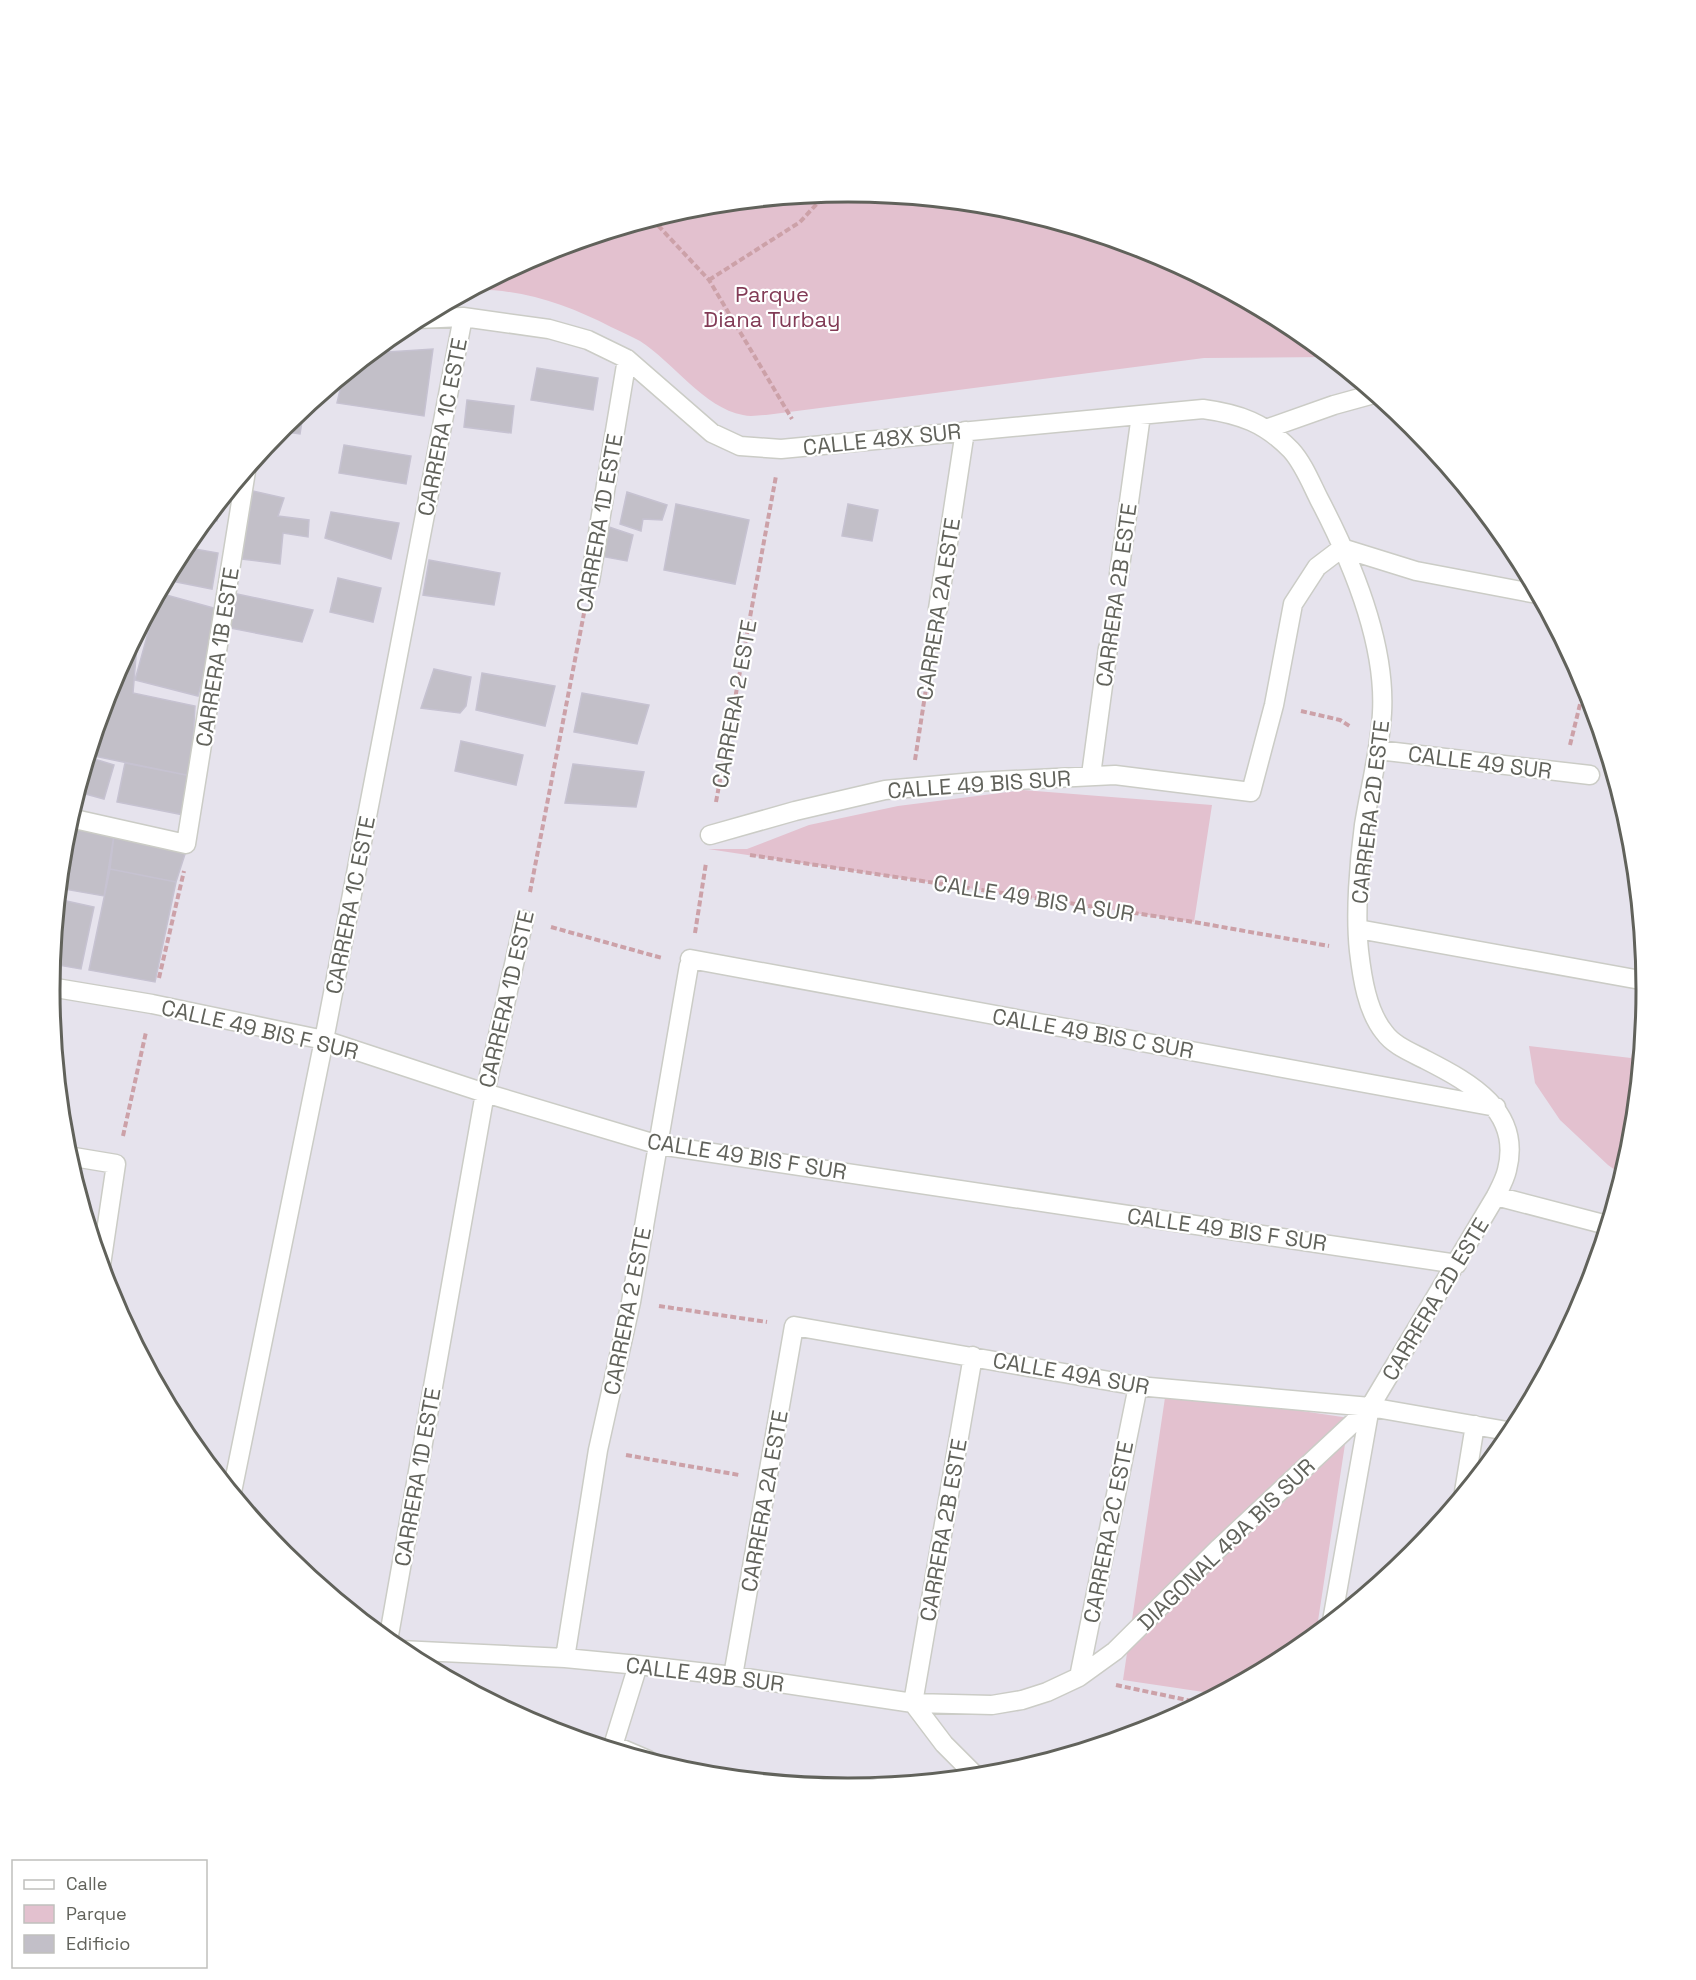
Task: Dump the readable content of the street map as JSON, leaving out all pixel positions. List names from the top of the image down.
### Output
{
  "streets": {
    "street": [
      "CARRERA 1C ESTE",
      "CALLE 48X SUR",
      "CARRERA 1D ESTE",
      "CARRERA 2B ESTE",
      "CARRERA 2A ESTE",
      "CARRERA 1B ESTE",
      "CARRERA 2 ESTE",
      "CALLE 49 SUR",
      "CALLE 49 BIS SUR",
      "CARRERA 2D ESTE",
      "CALLE 49 BIS F SUR",
      "CALLE 49 BIS C SUR",
      "CALLE 49A SUR",
      "CARRERA 2C ESTE",
      "DIAGONAL 49A BIS SUR",
      "CALLE 49B SUR"
    ],
    "path": ["CALLE 49 BIS A SUR"]
  },
  "crossings": [
    ["CARRERA 1C ESTE", "CALLE 48X SUR"],
    ["CARRERA 1C ESTE", "CALLE 49 BIS F SUR"],
    ["CALLE 48X SUR", "CARRERA 1D ESTE"],
    ["CALLE 48X SUR", "CARRERA 2B ESTE"],
    ["CALLE 48X SUR", "CARRERA 2A ESTE"],
    ["CALLE 48X SUR", "CARRERA 2 ESTE"],
    ["CALLE 48X SUR", "CARRERA 2D ESTE"],
    ["CARRERA 1D ESTE", "CALLE 49 BIS F SUR"],
    ["CARRERA 2B ESTE", "CALLE 49 BIS SUR"],
    ["CARRERA 2B ESTE", "CALLE 49A SUR"],
    ["CARRERA 2B ESTE", "DIAGONAL 49A BIS SUR"],
    ["CARRERA 2B ESTE", "CALLE 49B SUR"],
    ["CARRERA 2A ESTE", "CALLE 49 BIS SUR"],
    ["CARRERA 2A ESTE", "CALLE 49A SUR"],
    ["CARRERA 2A ESTE", "CALLE 49B SUR"],
    ["CARRERA 2 ESTE", "CALLE 49 BIS SUR"],
    ["CARRERA 2 ESTE", "CALLE 49 BIS F SUR"],
    ["CARRERA 2 ESTE", "CALLE 49 BIS C SUR"],
    ["CARRERA 2 ESTE", "CALLE 49B SUR"],
    ["CALLE 49 SUR", "CALLE 49 BIS SUR"],
    ["CALLE 49 SUR", "CARRERA 2D ESTE"],
    ["CARRERA 2D ESTE", "CALLE 49 BIS A SUR"],
    ["CARRERA 2D ESTE", "CALLE 49 BIS F SUR"],
    ["CARRERA 2D ESTE", "CALLE 49 BIS C SUR"],
    ["CARRERA 2D ESTE", "CALLE 49A SUR"],
    ["CARRERA 2D ESTE", "DIAGONAL 49A BIS SUR"],
    ["CALLE 49A SUR", "CARRERA 2C ESTE"],
    ["CALLE 49A SUR", "DIAGONAL 49A BIS SUR"],
    ["CARRERA 2C ESTE", "DIAGONAL 49A BIS SUR"],
    ["DIAGONAL 49A BIS SUR", "CALLE 49B SUR"]
  ],
  "parks": ["Parque Diana Turbay"],
  "legend": ["Calle", "Parque", "Edificio"]
}
